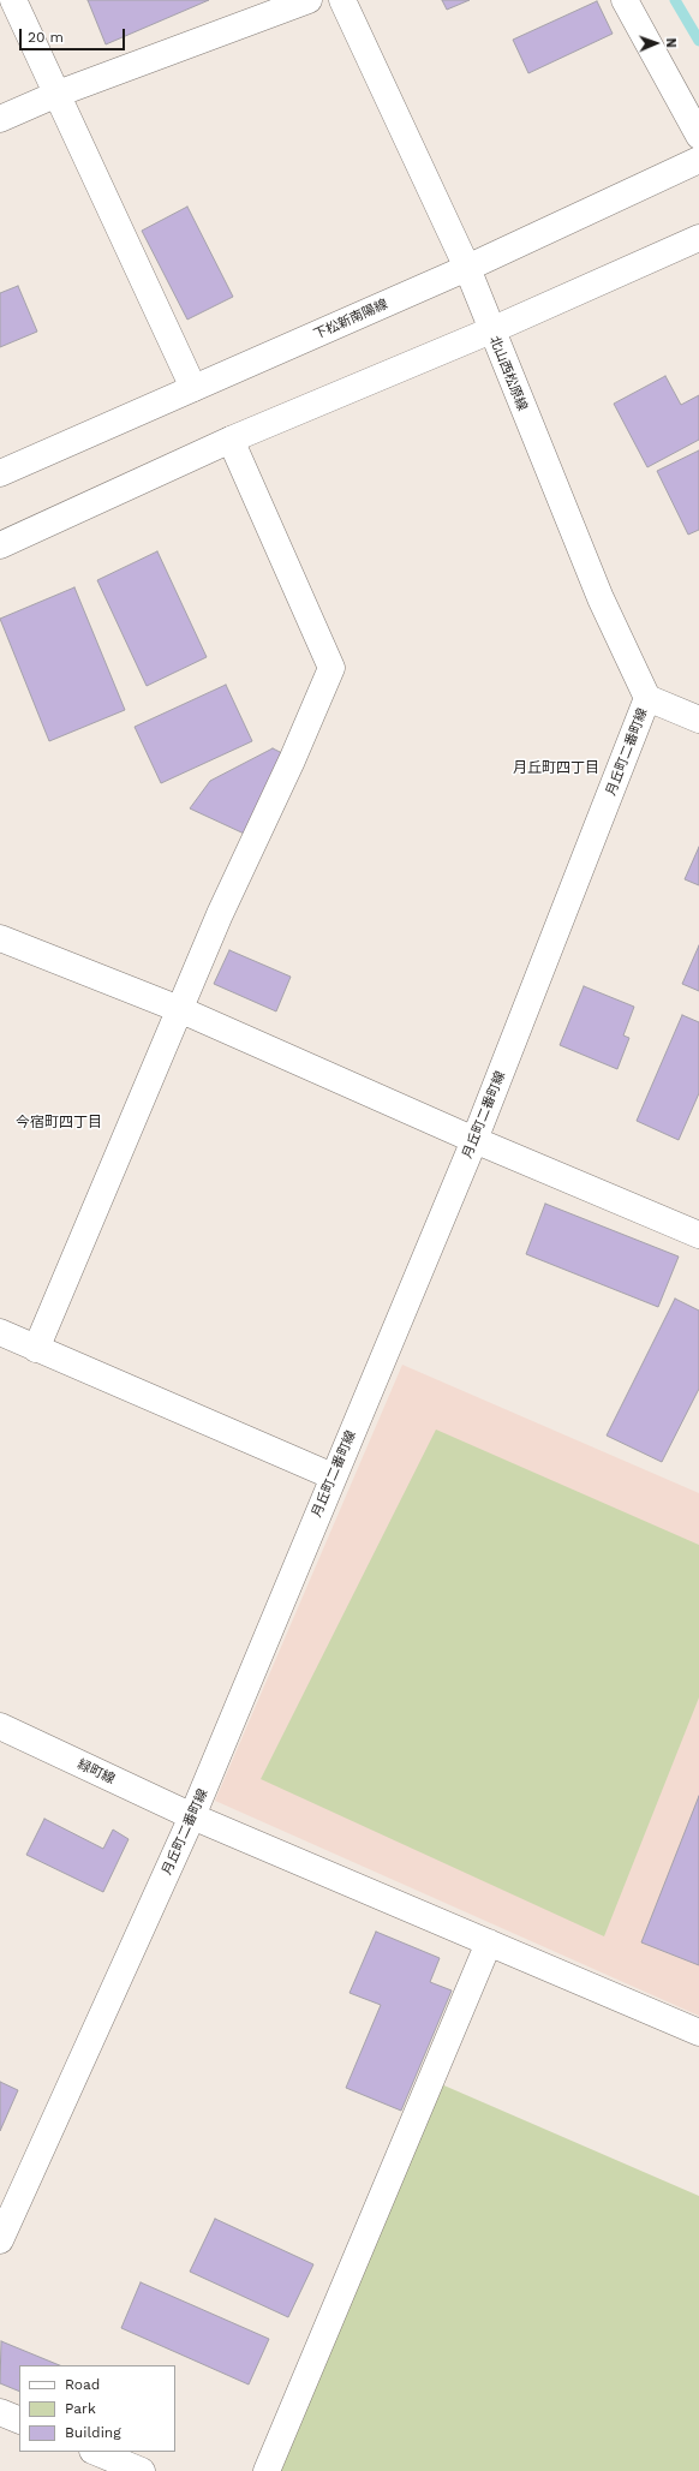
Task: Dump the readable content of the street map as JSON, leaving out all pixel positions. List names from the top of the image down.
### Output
{
  "streets": {
    "street": [
      "下松新南陽線",
      "北山西松原線",
      "月丘町二番町線",
      "緑町線"
    ]
  },
  "crossings": [
    ["下松新南陽線", "北山西松原線"],
    ["北山西松原線", "月丘町二番町線"],
    ["月丘町二番町線", "緑町線"]
  ],
  "districts": ["月丘町四丁目", "今宿町四丁目"],
  "legend": ["Road", "Park", "Building"],
  "scale_bar": "20 m",
  "north": "right"
}
